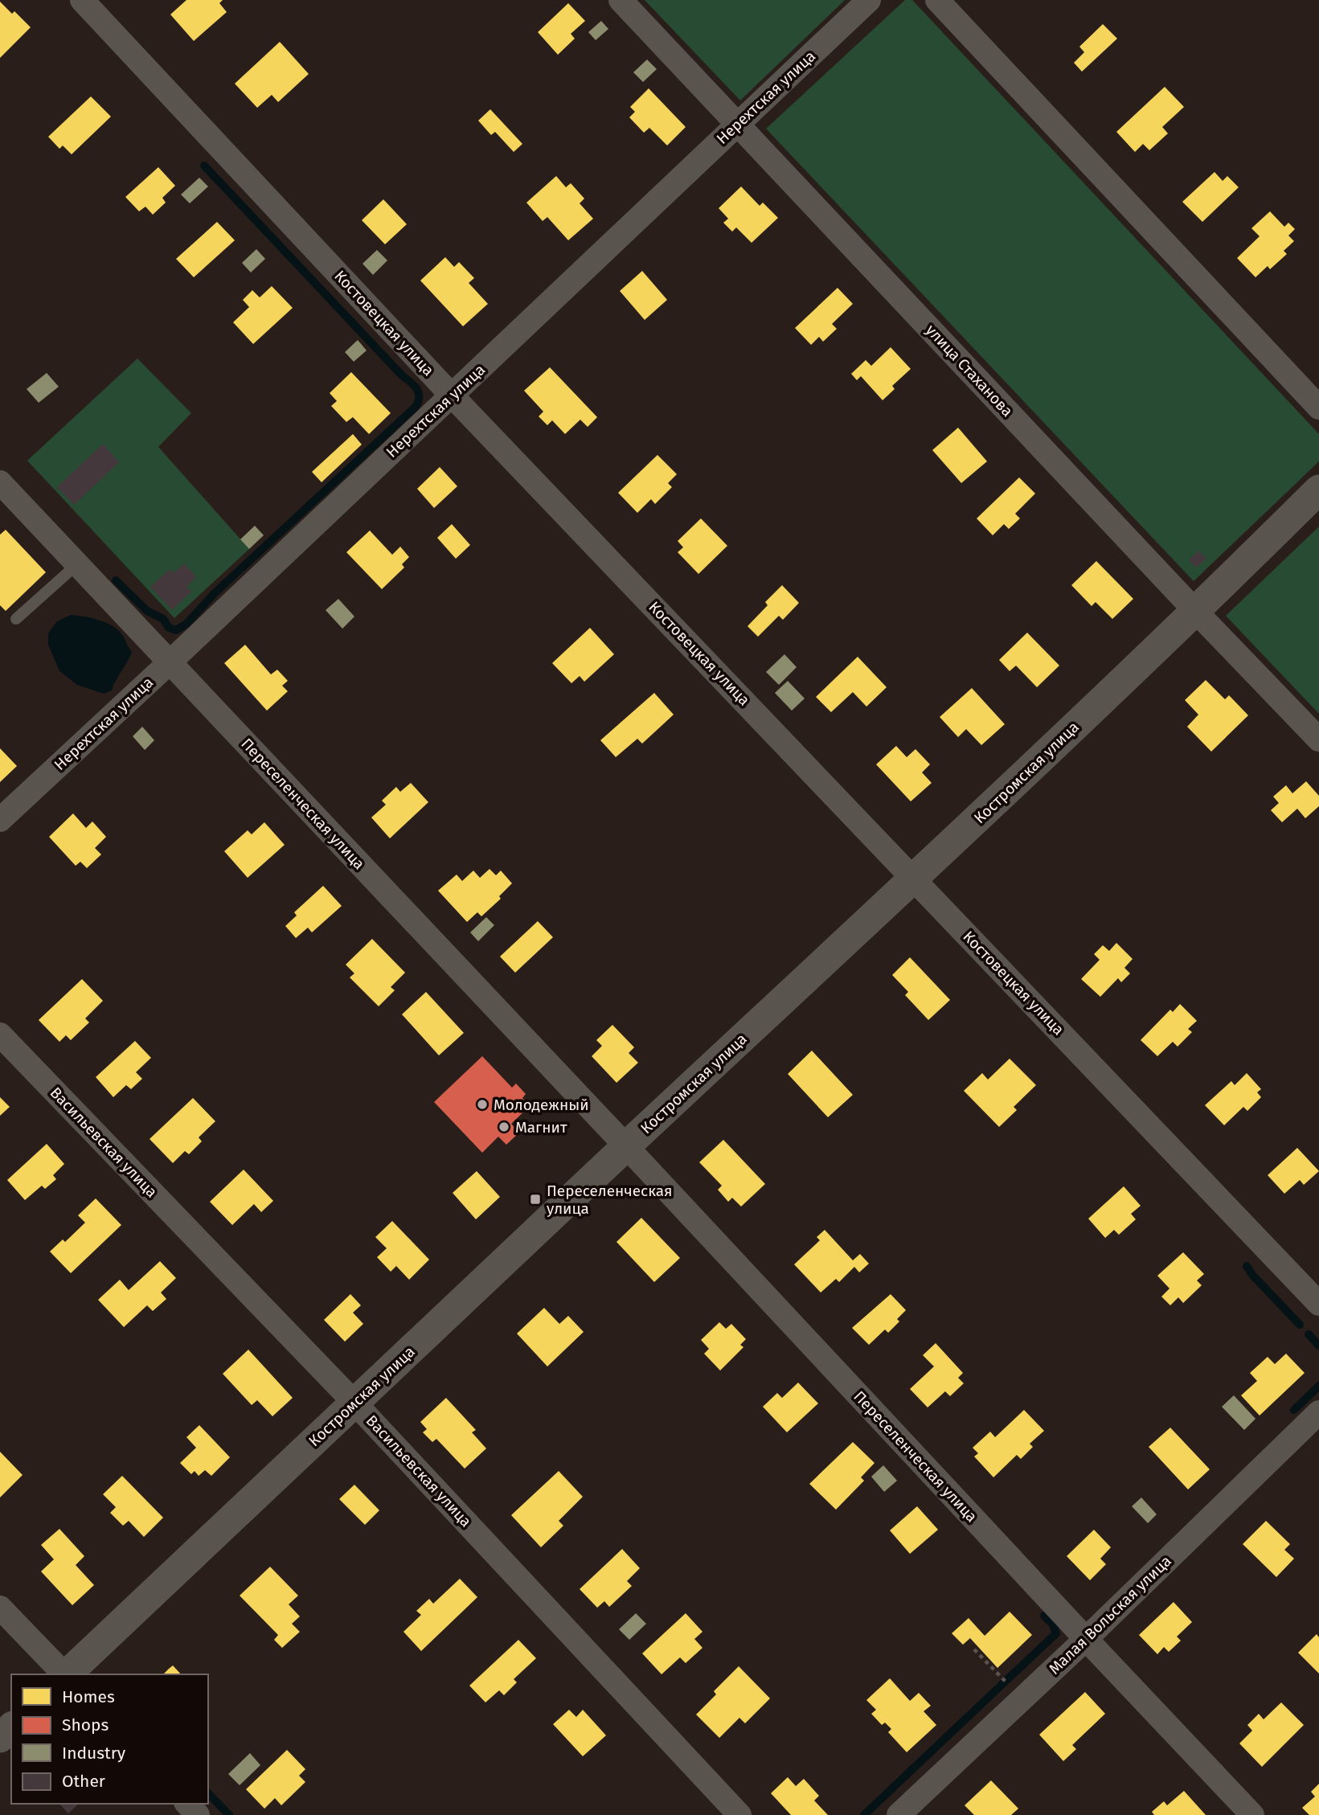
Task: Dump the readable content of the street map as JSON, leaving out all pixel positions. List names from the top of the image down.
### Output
{
  "streets": {
    "street": [
      "Нерехтская улица",
      "Костовецкая улица",
      "улица Стаханова",
      "Костромская улица",
      "Переселенческая улица",
      "Васильевская улица",
      "Малая Вольская улица"
    ]
  },
  "crossings": [
    ["Нерехтская улица", "Костовецкая улица"],
    ["Нерехтская улица", "улица Стаханова"],
    ["Нерехтская улица", "Переселенческая улица"],
    ["Костовецкая улица", "Костромская улица"],
    ["улица Стаханова", "Костромская улица"],
    ["Костромская улица", "Переселенческая улица"],
    ["Костромская улица", "Васильевская улица"],
    ["Переселенческая улица", "Малая Вольская улица"]
  ],
  "places": {
    "other": ["Молодежный", "Магнит"],
    "transit": ["Переселенческая улица"]
  },
  "legend": [
    "Homes",
    "Shops",
    "Industry",
    "Other"
  ]
}
